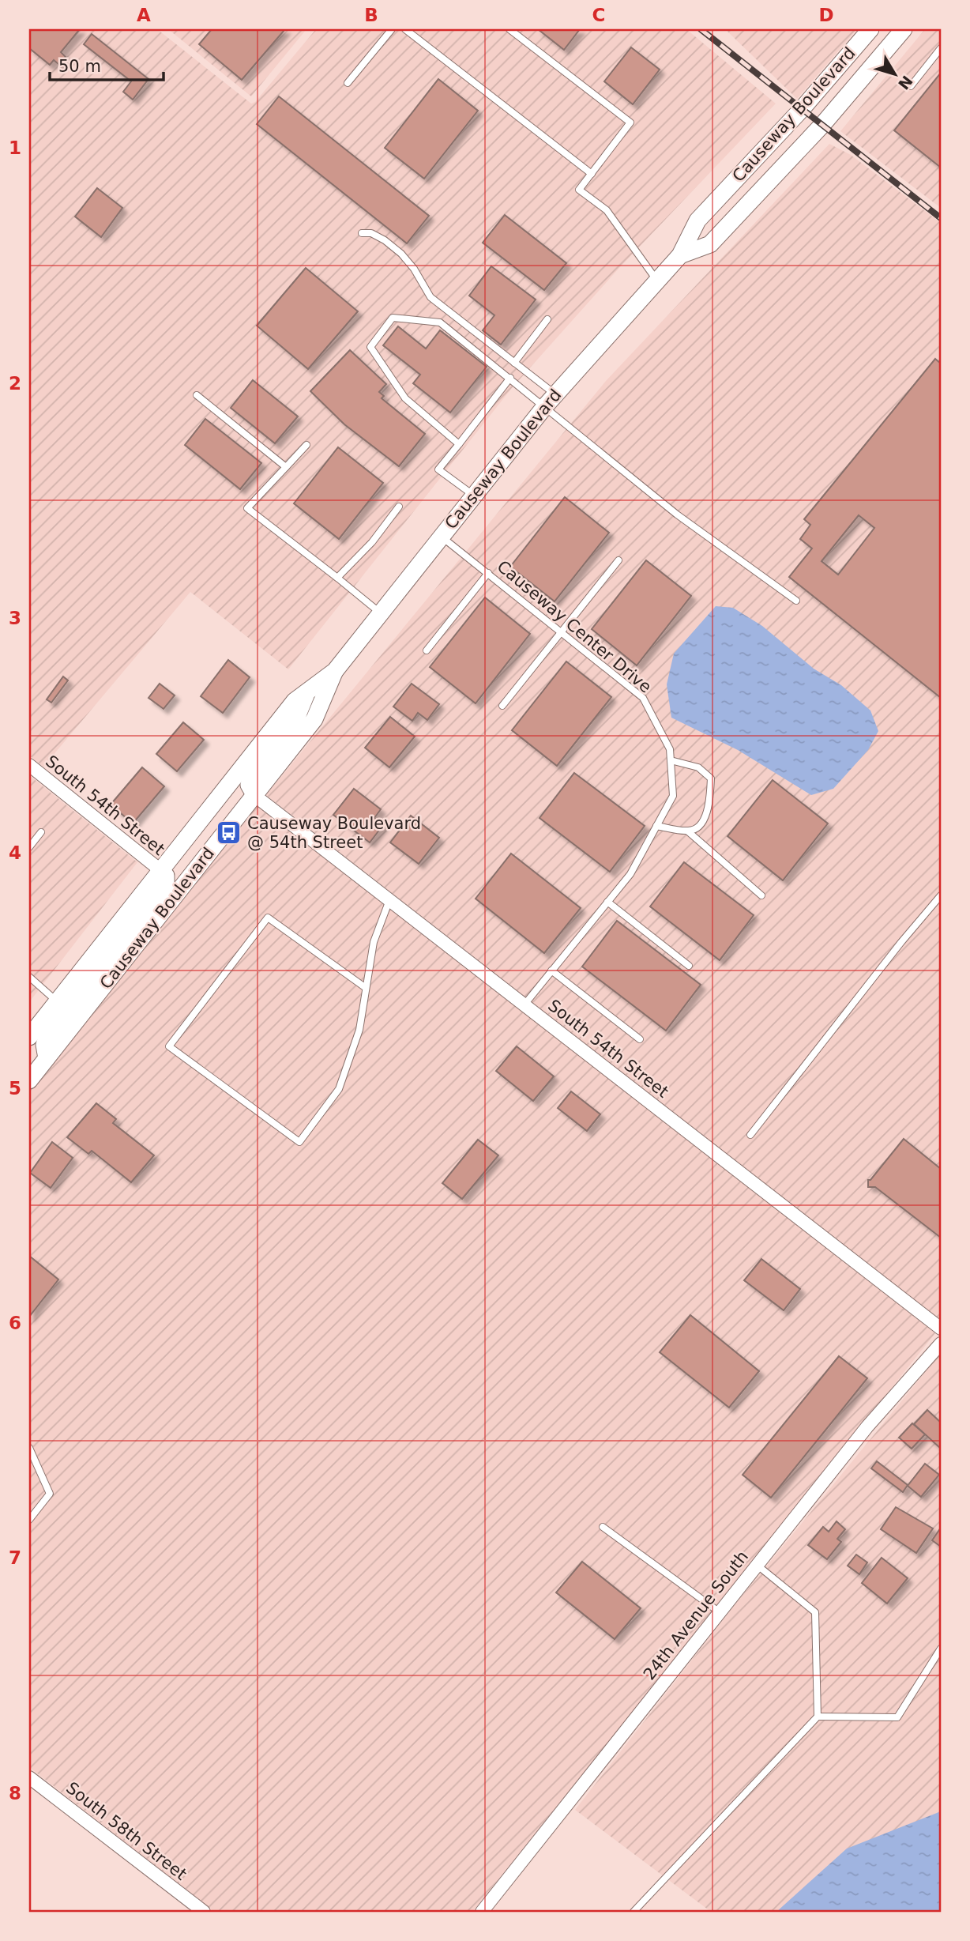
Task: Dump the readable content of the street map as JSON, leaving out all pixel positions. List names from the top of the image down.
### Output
{
  "streets": {
    "main road": ["Causeway Boulevard"],
    "street": ["South 54th Street", "24th Avenue South", "South 58th Street"],
    "lane": ["Causeway Center Drive"]
  },
  "crossings": [
    ["Causeway Boulevard", "Causeway Center Drive"],
    ["Causeway Boulevard", "South 54th Street"],
    ["Causeway Center Drive", "South 54th Street"]
  ],
  "places": {
    "bus stop": ["Causeway Boulevard @ 54th Street"]
  },
  "scale_bar": "50 m",
  "north": "bottom right",
  "grid": {
    "columns": [
      "A",
      "B",
      "C",
      "D"
    ],
    "rows": [
      "1",
      "2",
      "3",
      "4",
      "5",
      "6",
      "7",
      "8"
    ]
  }
}
